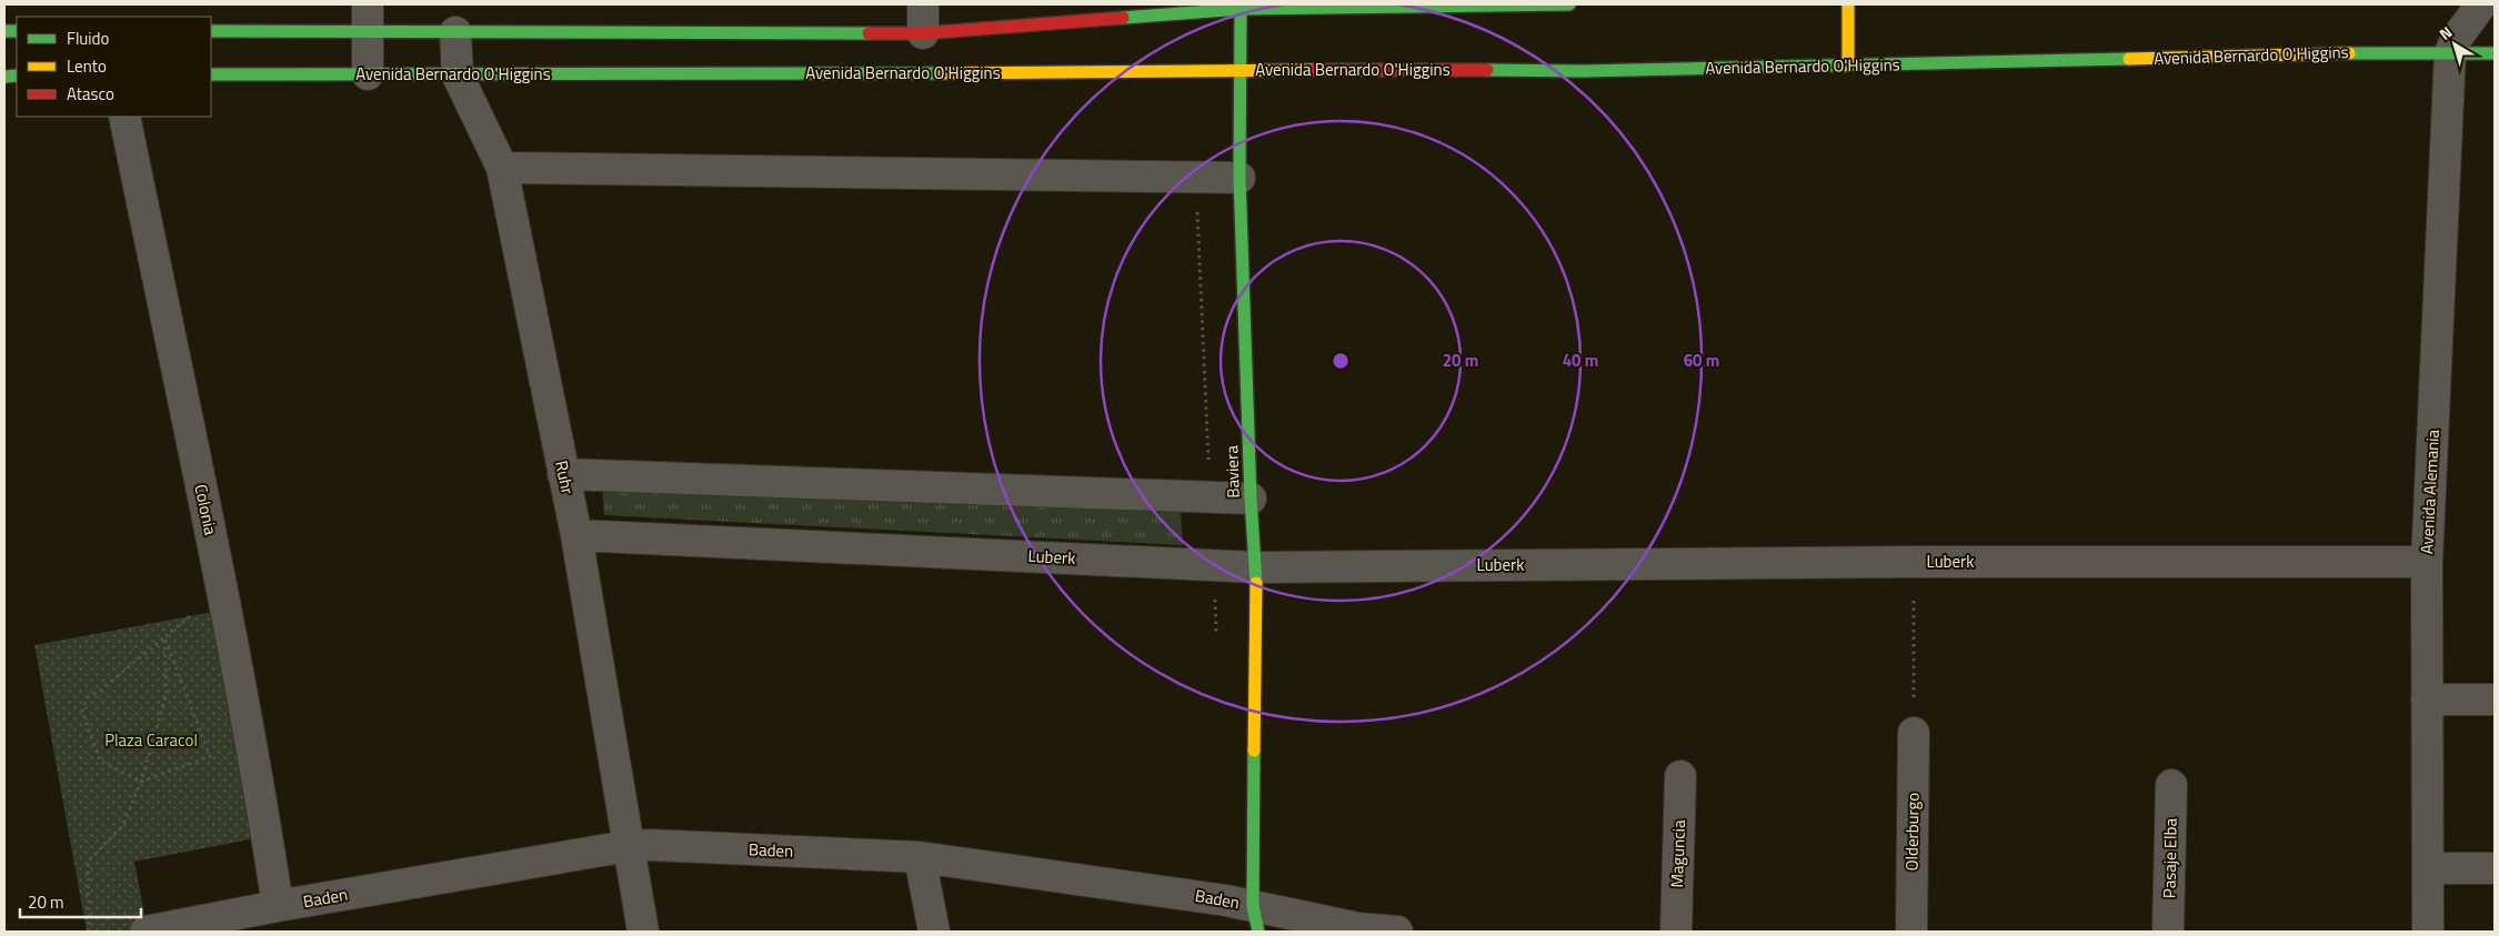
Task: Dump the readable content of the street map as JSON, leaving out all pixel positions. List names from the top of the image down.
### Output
{
  "streets": {
    "main road": ["Avenida Bernardo O'Higgins", "Baviera"],
    "street": [
      "Ruhr",
      "Avenida Alemania",
      "Colonia",
      "Luberk",
      "Olderburgo",
      "Baden",
      "Maguncia",
      "Pasaje Elba"
    ]
  },
  "crossings": [
    ["Avenida Bernardo O'Higgins", "Baviera"],
    ["Avenida Bernardo O'Higgins", "Ruhr"],
    ["Avenida Bernardo O'Higgins", "Avenida Alemania"],
    ["Baviera", "Luberk"],
    ["Baviera", "Baden"],
    ["Ruhr", "Luberk"],
    ["Ruhr", "Baden"],
    ["Avenida Alemania", "Luberk"],
    ["Colonia", "Baden"]
  ],
  "parks": ["Plaza Caracol"],
  "legend": ["Fluido", "Lento", "Atasco"],
  "scale_bar": "20 m",
  "north": "top left",
  "rings": ["20 m", "40 m", "60 m"]
}
